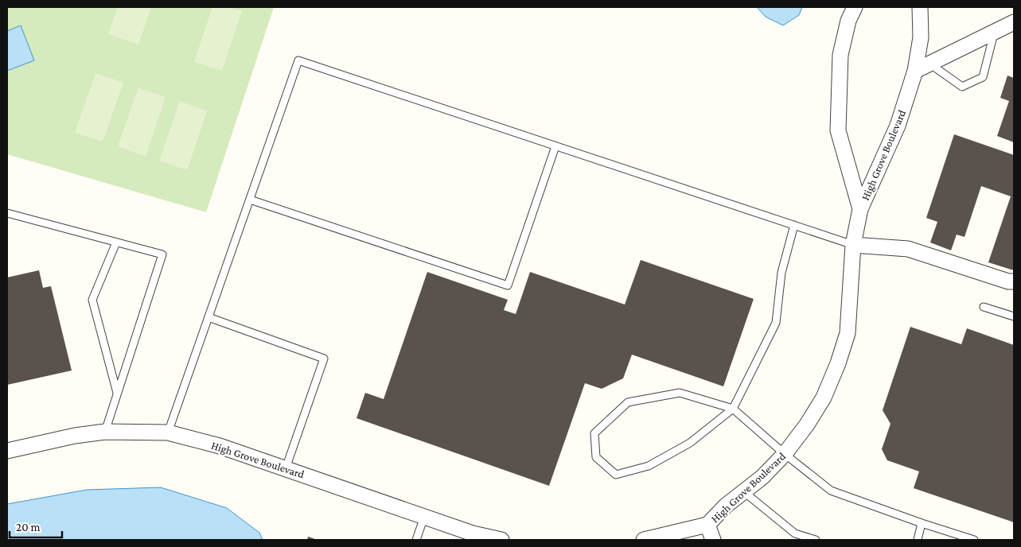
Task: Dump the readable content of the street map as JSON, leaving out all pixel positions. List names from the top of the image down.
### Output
{
  "streets": {
    "street": ["High Grove Boulevard"]
  },
  "scale_bar": "20 m"
}
